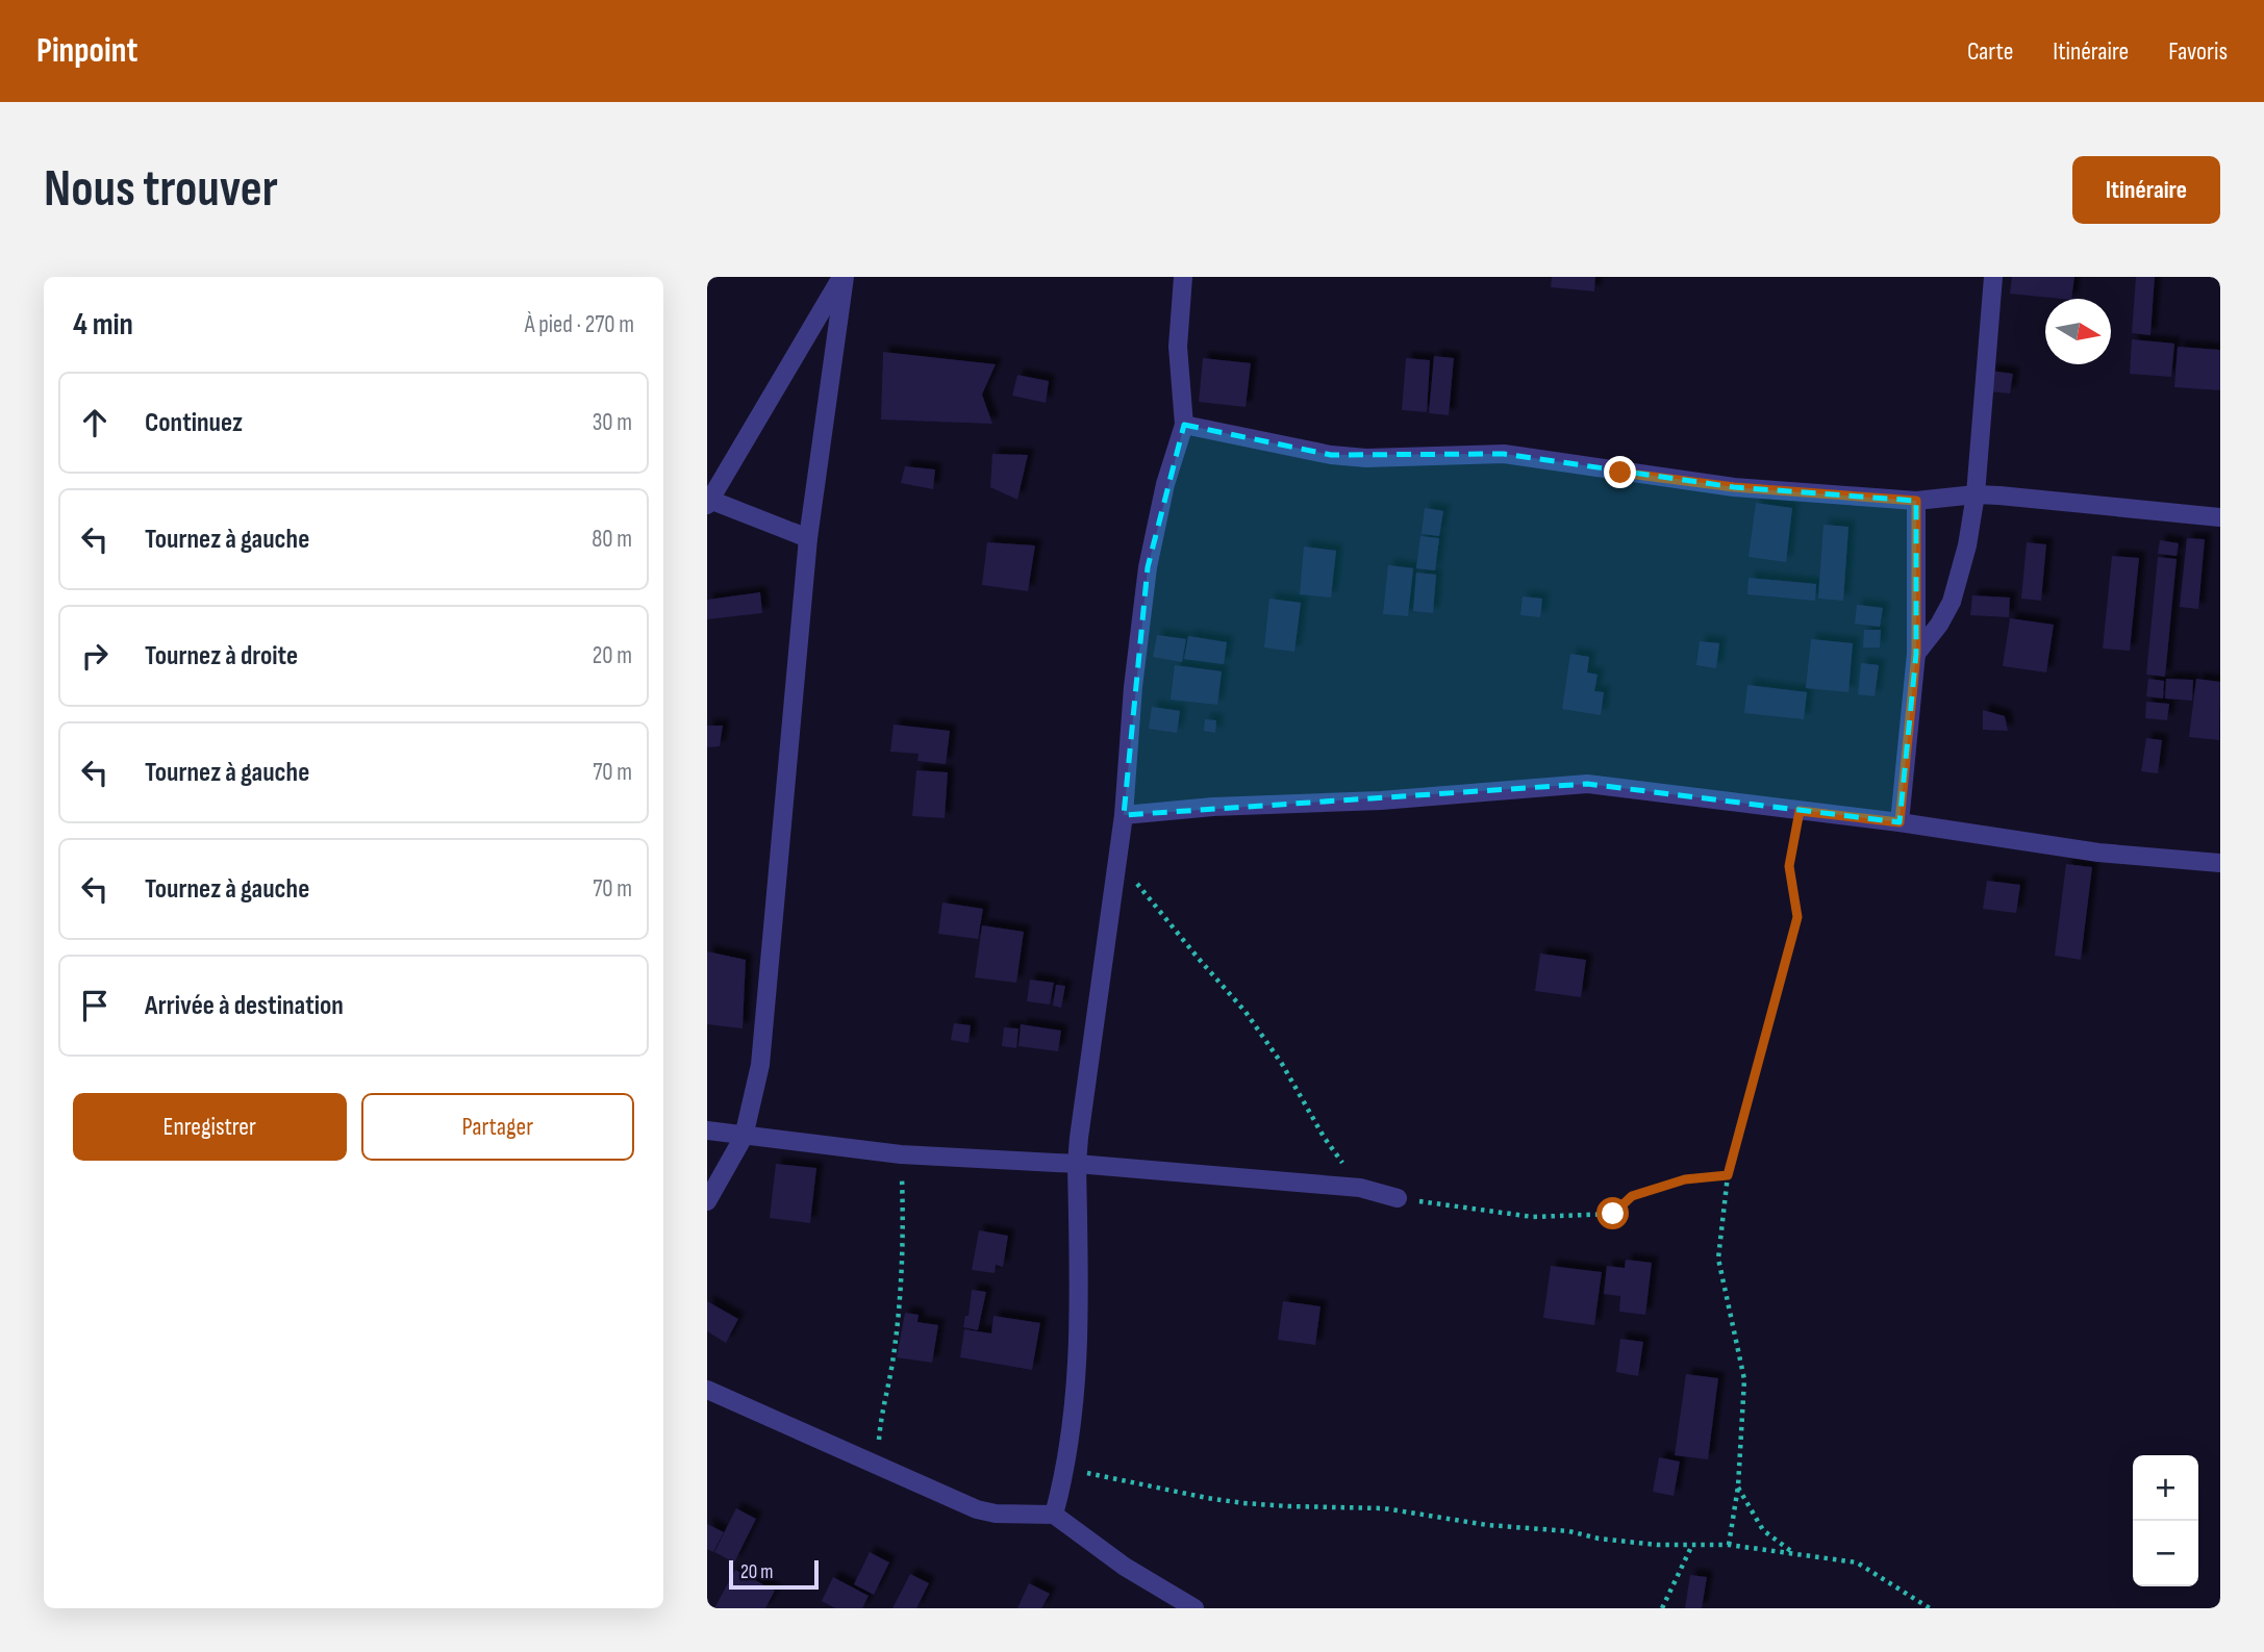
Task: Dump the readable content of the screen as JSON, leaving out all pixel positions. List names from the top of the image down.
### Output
{
  "scale_bar": "20 m",
  "north": "right",
  "page": {
    "header": "Pinpoint",
    "nav": ["Carte", "Itinéraire", "Favoris"],
    "buttons": [
      "Itinéraire",
      ["Enregistrer", "Partager"]
    ],
    "title": "Nous trouver",
    "heading": ["4 min", "À pied · 270 m"],
    "list": [
      ["Continuez", "30 m"],
      ["Tournez à gauche", "80 m"],
      ["Tournez à droite", "20 m"],
      ["Tournez à gauche", "70 m"],
      ["Tournez à gauche", "70 m"],
      "Arrivée à destination"
    ],
    "map_buttons": ["+", "−"],
    "scale": "20 m"
  }
}
